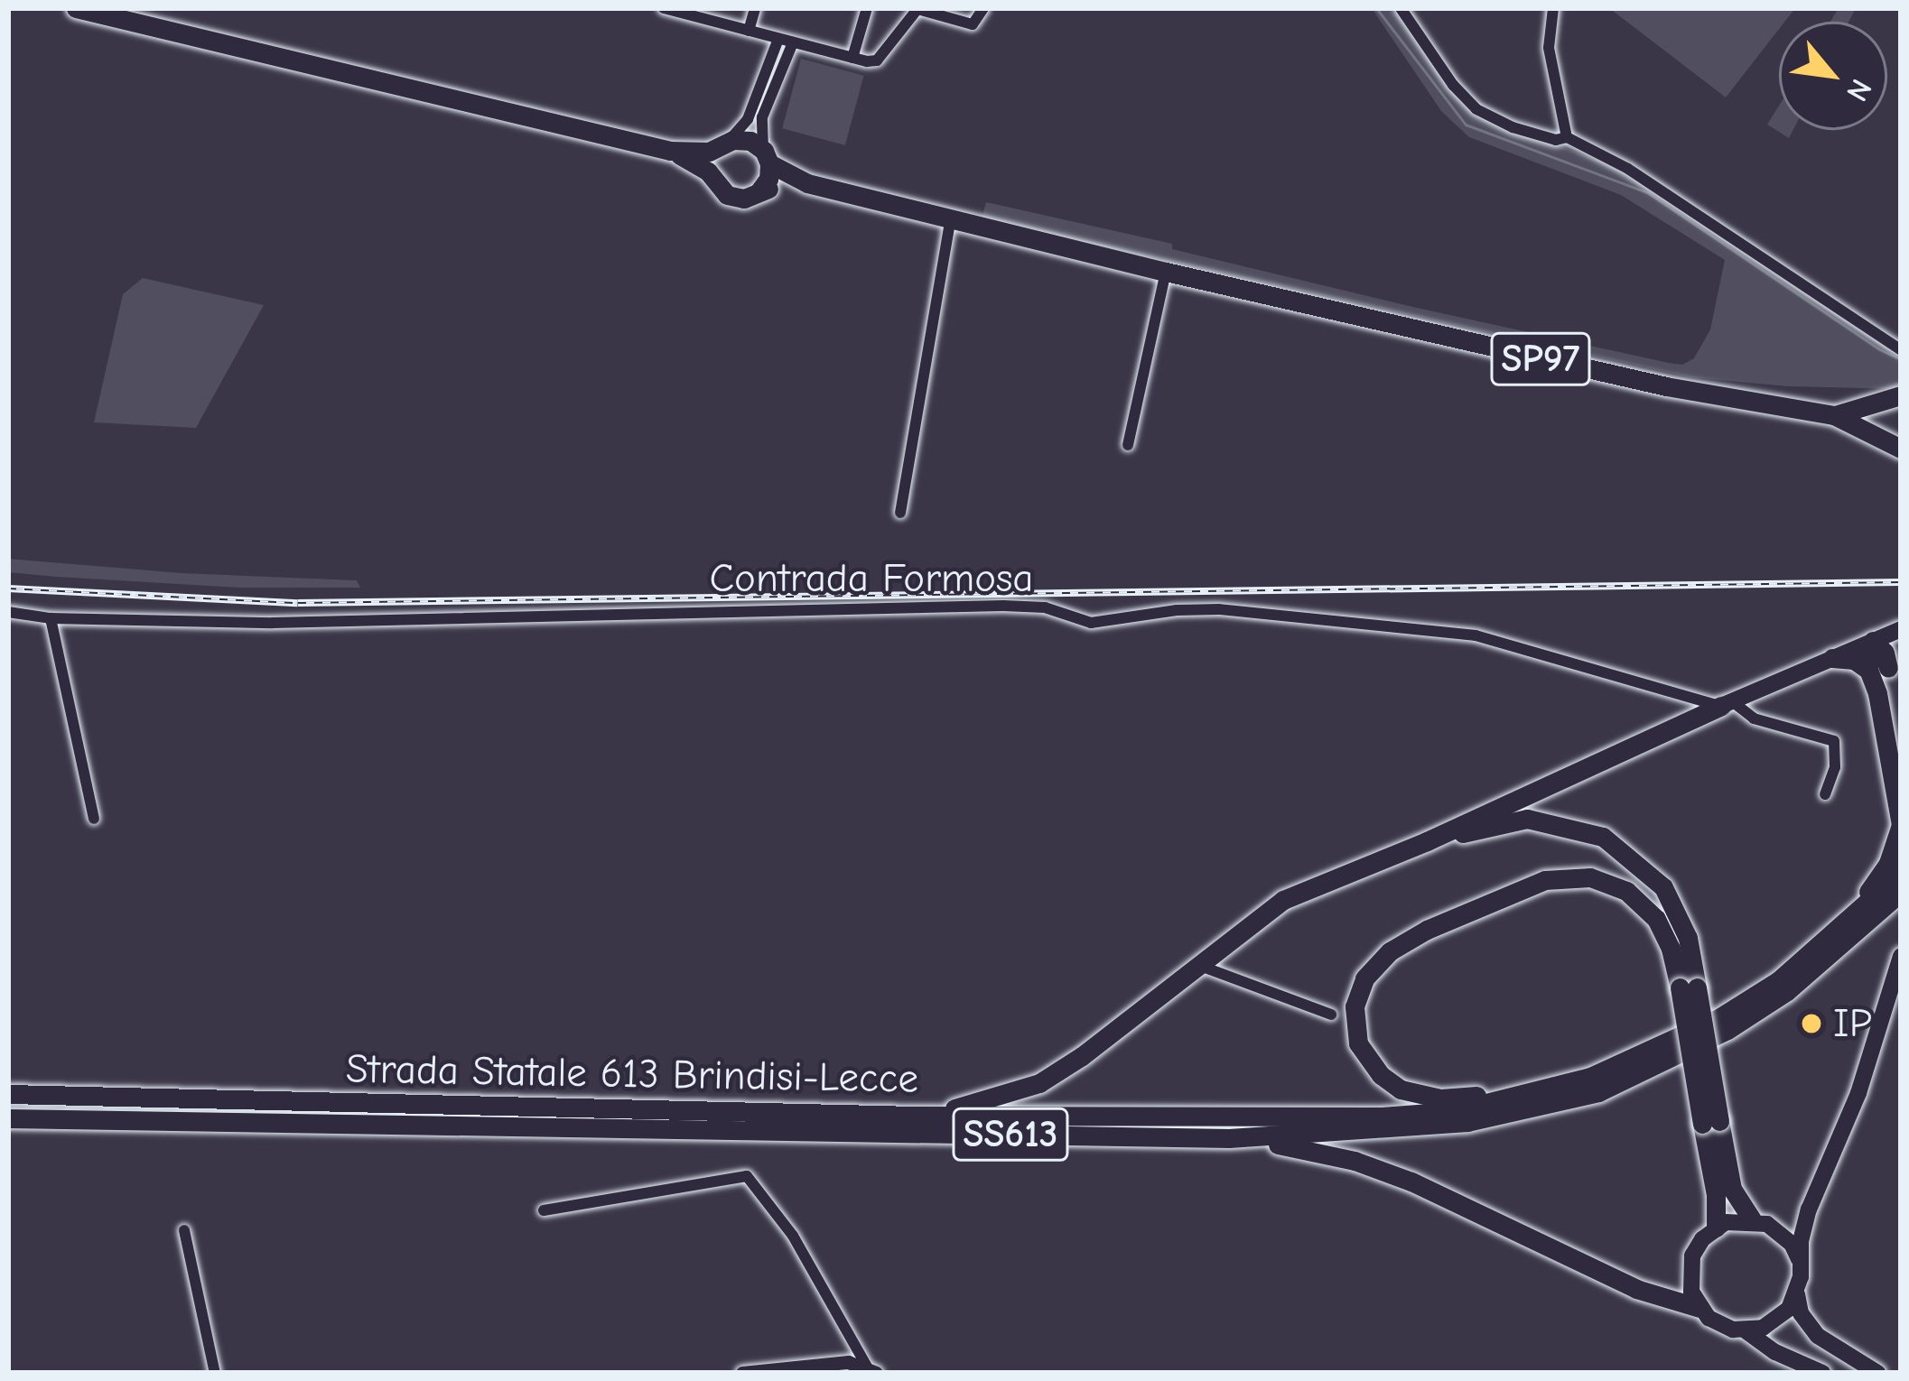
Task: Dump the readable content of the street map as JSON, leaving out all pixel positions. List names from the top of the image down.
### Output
{
  "streets": {
    "main road": ["SP97", "Strada Statale 613 Brindisi-Lecce", "SS613"],
    "street": ["Contrada Formosa"]
  },
  "places": ["IP"],
  "north": "bottom right"
}
